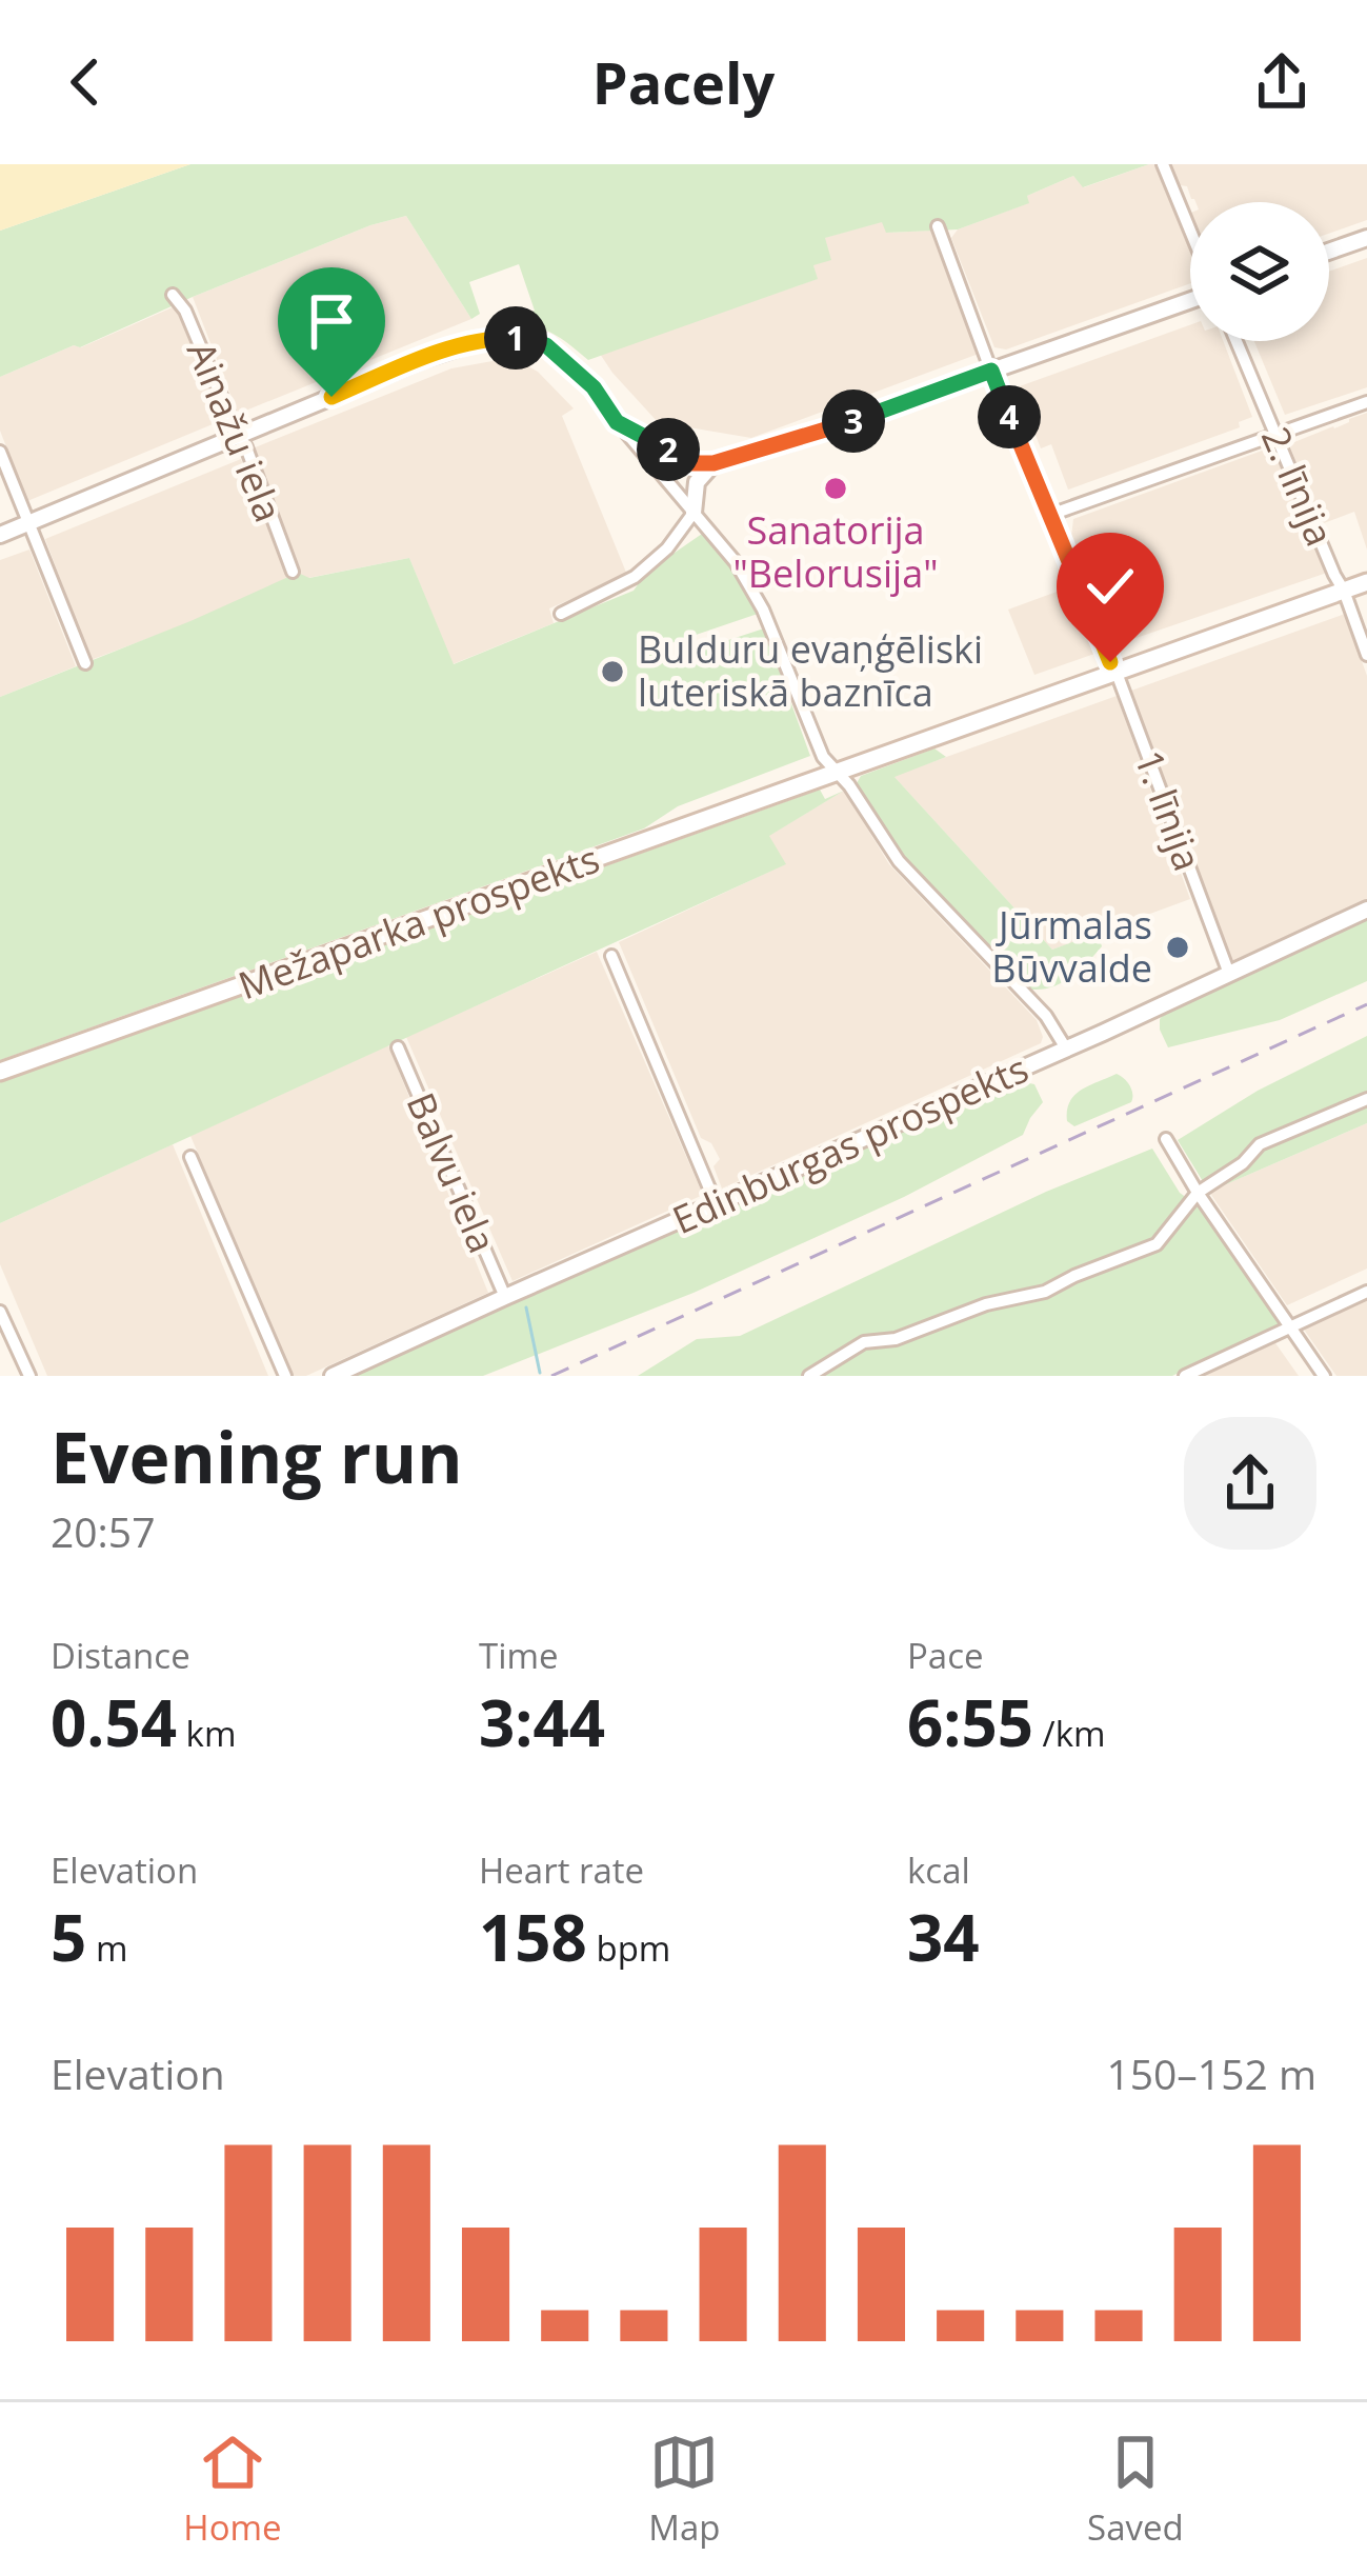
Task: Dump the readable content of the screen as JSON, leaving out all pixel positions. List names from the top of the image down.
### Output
{
  "streets": {
    "main road": ["Mežaparka prospekts"],
    "street": [
      "Ainažu iela",
      "2. līnija",
      "1. līnija",
      "Edinburgas prospekts",
      "Balvu iela"
    ]
  },
  "crossings": [
    ["2. līnija", "Mežaparka prospekts"],
    ["1. līnija", "Mežaparka prospekts"],
    ["1. līnija", "Edinburgas prospekts"],
    ["Edinburgas prospekts", "Balvu iela"]
  ],
  "places": ["Sanatorija \"Belorusija\"", "Bulduru evaņģēliski luteriskā baznīca", "Jūrmalas Būvvalde"],
  "page": {
    "header": "Pacely",
    "pins": [
      "1",
      "4",
      "3",
      "2"
    ],
    "heading": ["Evening run", "20:57"],
    "stats": [
      ["Distance", "0.54 km"],
      ["Time", "3:44"],
      ["Pace", "6:55 /km"],
      ["Elevation", "5 m"],
      ["Heart rate", "158 bpm"],
      ["kcal", "34"]
    ],
    "chart": ["Elevation", "150–152 m"],
    "tabs": ["Home", "Map", "Saved"]
  }
}
